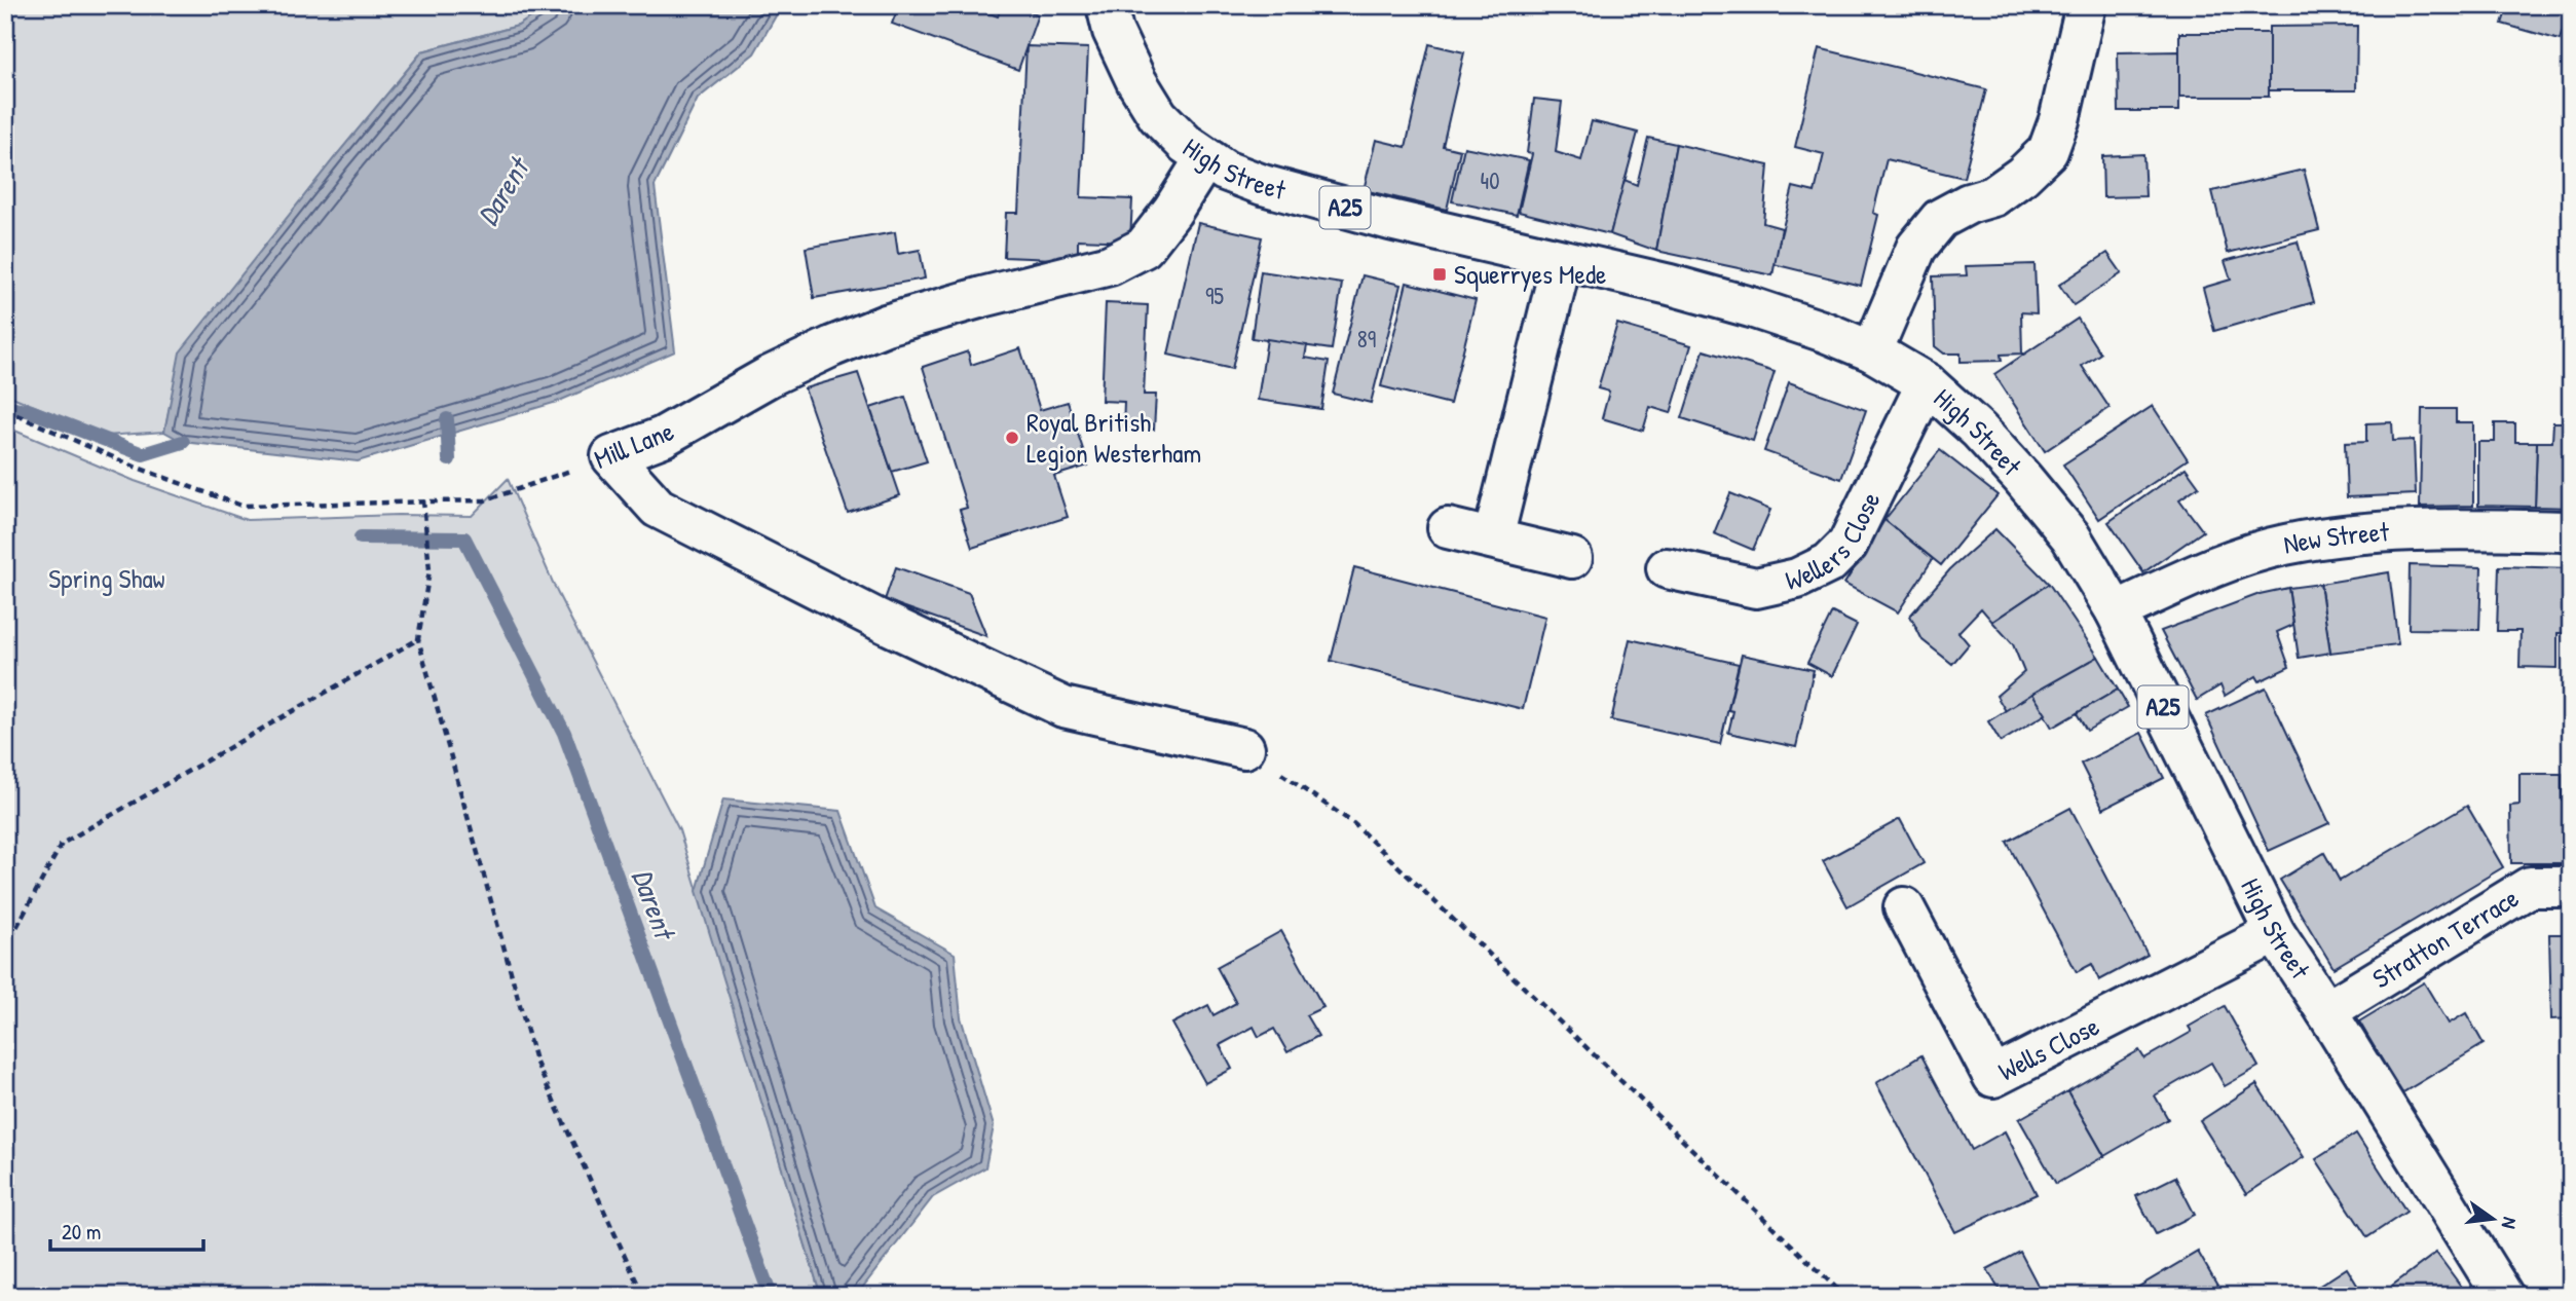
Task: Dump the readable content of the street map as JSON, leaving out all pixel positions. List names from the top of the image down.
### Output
{
  "streets": {
    "street": [
      "High Street",
      "A25",
      "Mill Lane",
      "Wellers Close",
      "New Street",
      "Stratton Terrace",
      "Wells Close"
    ]
  },
  "crossings": [
    ["High Street", "Mill Lane"],
    ["High Street", "Wellers Close"],
    ["High Street", "New Street"],
    ["High Street", "Stratton Terrace"],
    ["High Street", "Wells Close"]
  ],
  "water": ["Darent"],
  "parks": ["Spring Shaw"],
  "places": {
    "transit": ["Squerryes Mede"],
    "other": ["Royal British Legion Westerham"]
  },
  "house_numbers": ["40", "95", "89"],
  "scale_bar": "20 m",
  "north": "right"
}
